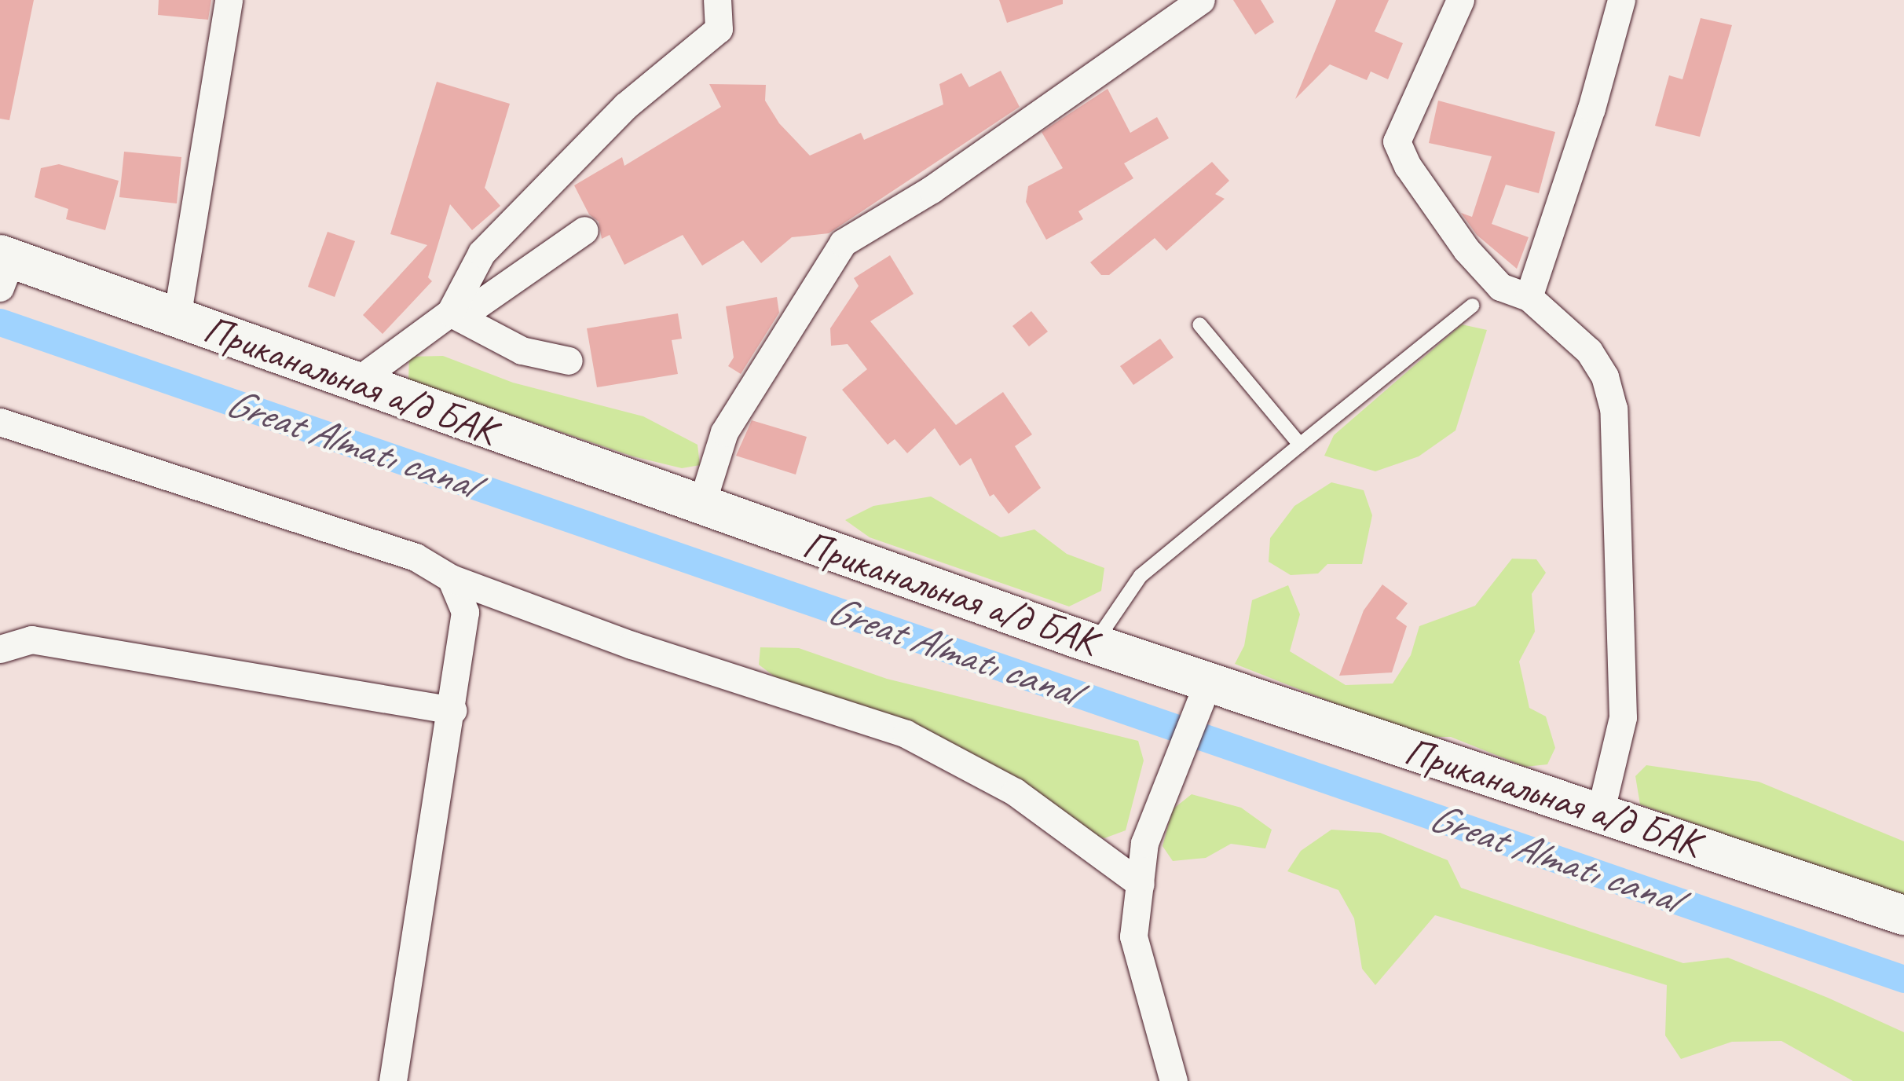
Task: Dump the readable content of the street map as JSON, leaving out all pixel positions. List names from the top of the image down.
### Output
{
  "streets": {
    "main road": ["Приканальная а/д БАК"]
  },
  "water": ["Great Almatı canal"]
}
